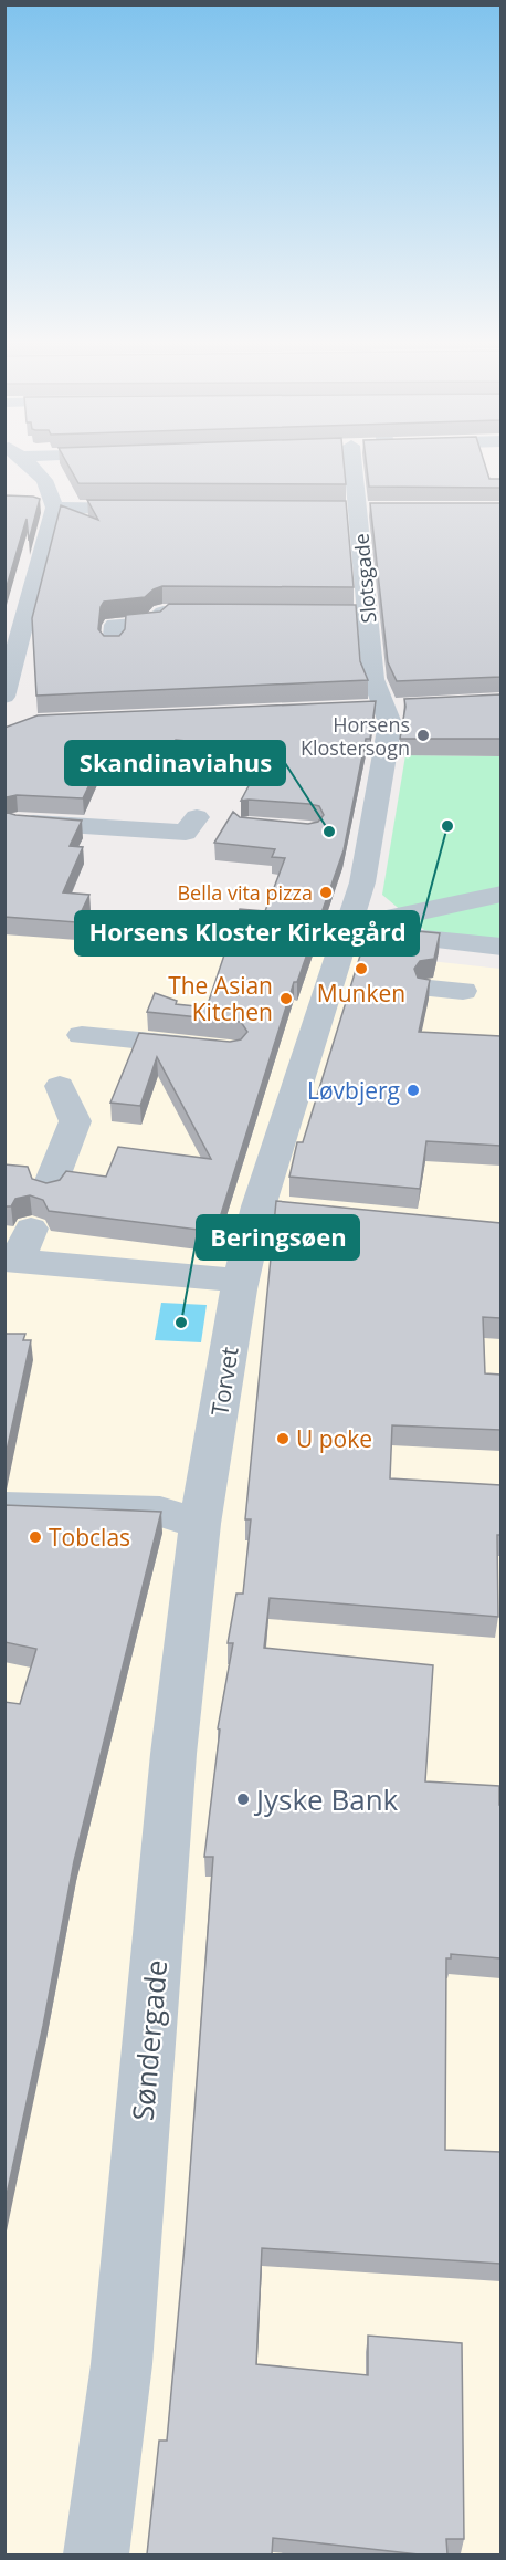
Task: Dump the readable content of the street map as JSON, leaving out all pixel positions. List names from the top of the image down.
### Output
{
  "streets": {
    "street": ["Slotsgade", "Torvet", "Søndergade"]
  },
  "crossings": [
    ["Slotsgade", "Torvet"],
    ["Torvet", "Søndergade"]
  ],
  "places": [
    "Horsens Klostersogn",
    "Horsens Kloster Kirkegård",
    "Skandinaviahus",
    "Bella vita pizza",
    "Munken",
    "The Asian Kitchen",
    "Løvbjerg",
    "Beringsøen",
    "U poke",
    "Tobclas",
    "Jyske Bank"
  ]
}
